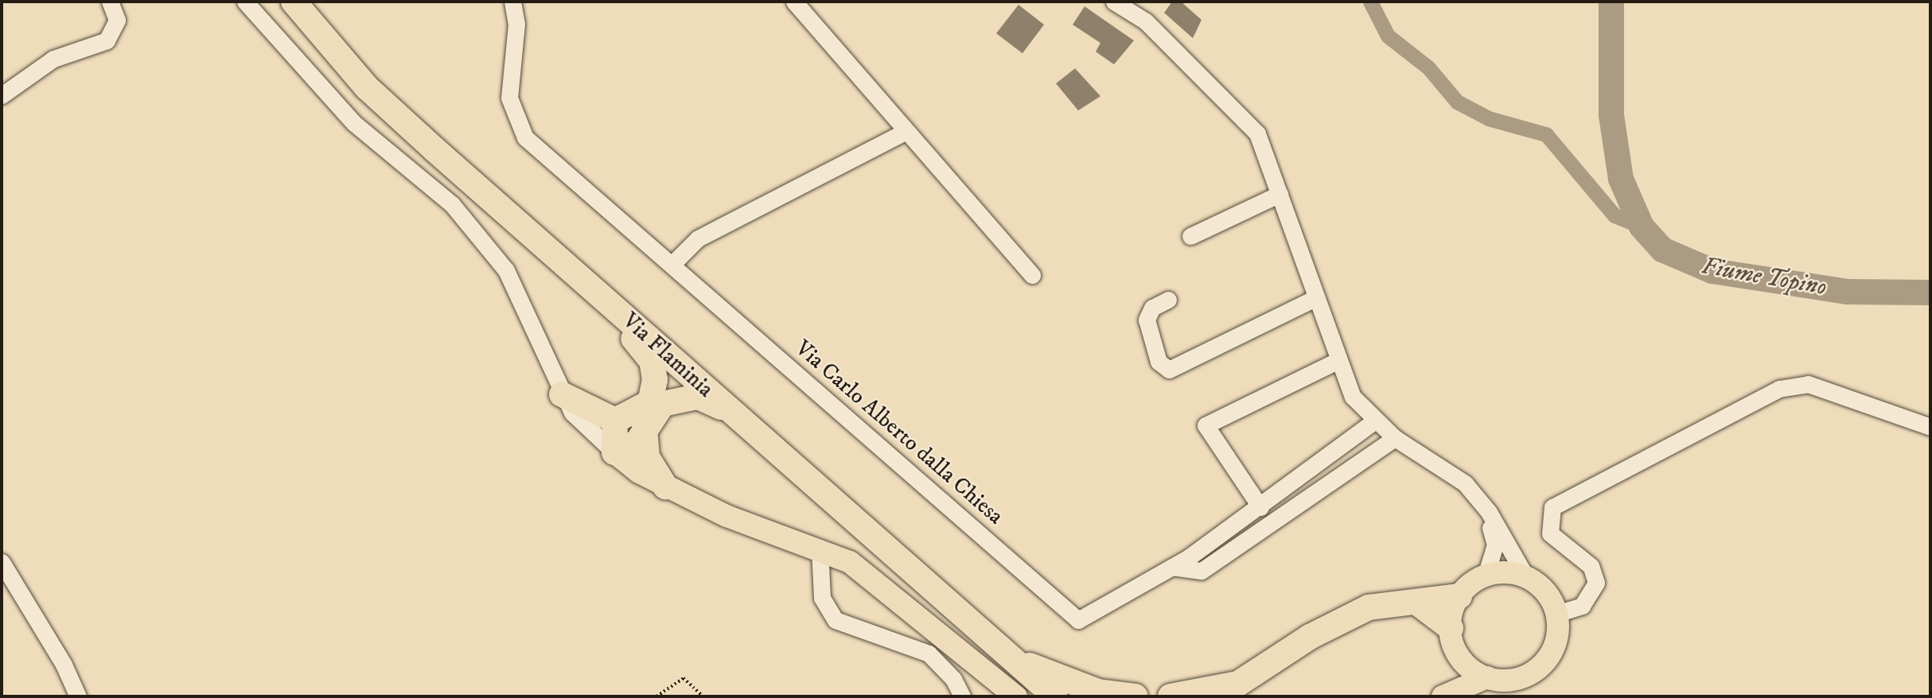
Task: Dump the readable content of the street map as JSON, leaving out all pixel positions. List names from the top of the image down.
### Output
{
  "streets": {
    "highway": ["Via Flaminia"],
    "street": ["Via Carlo Alberto dalla Chiesa"]
  },
  "water": ["Fiume Topino"]
}
